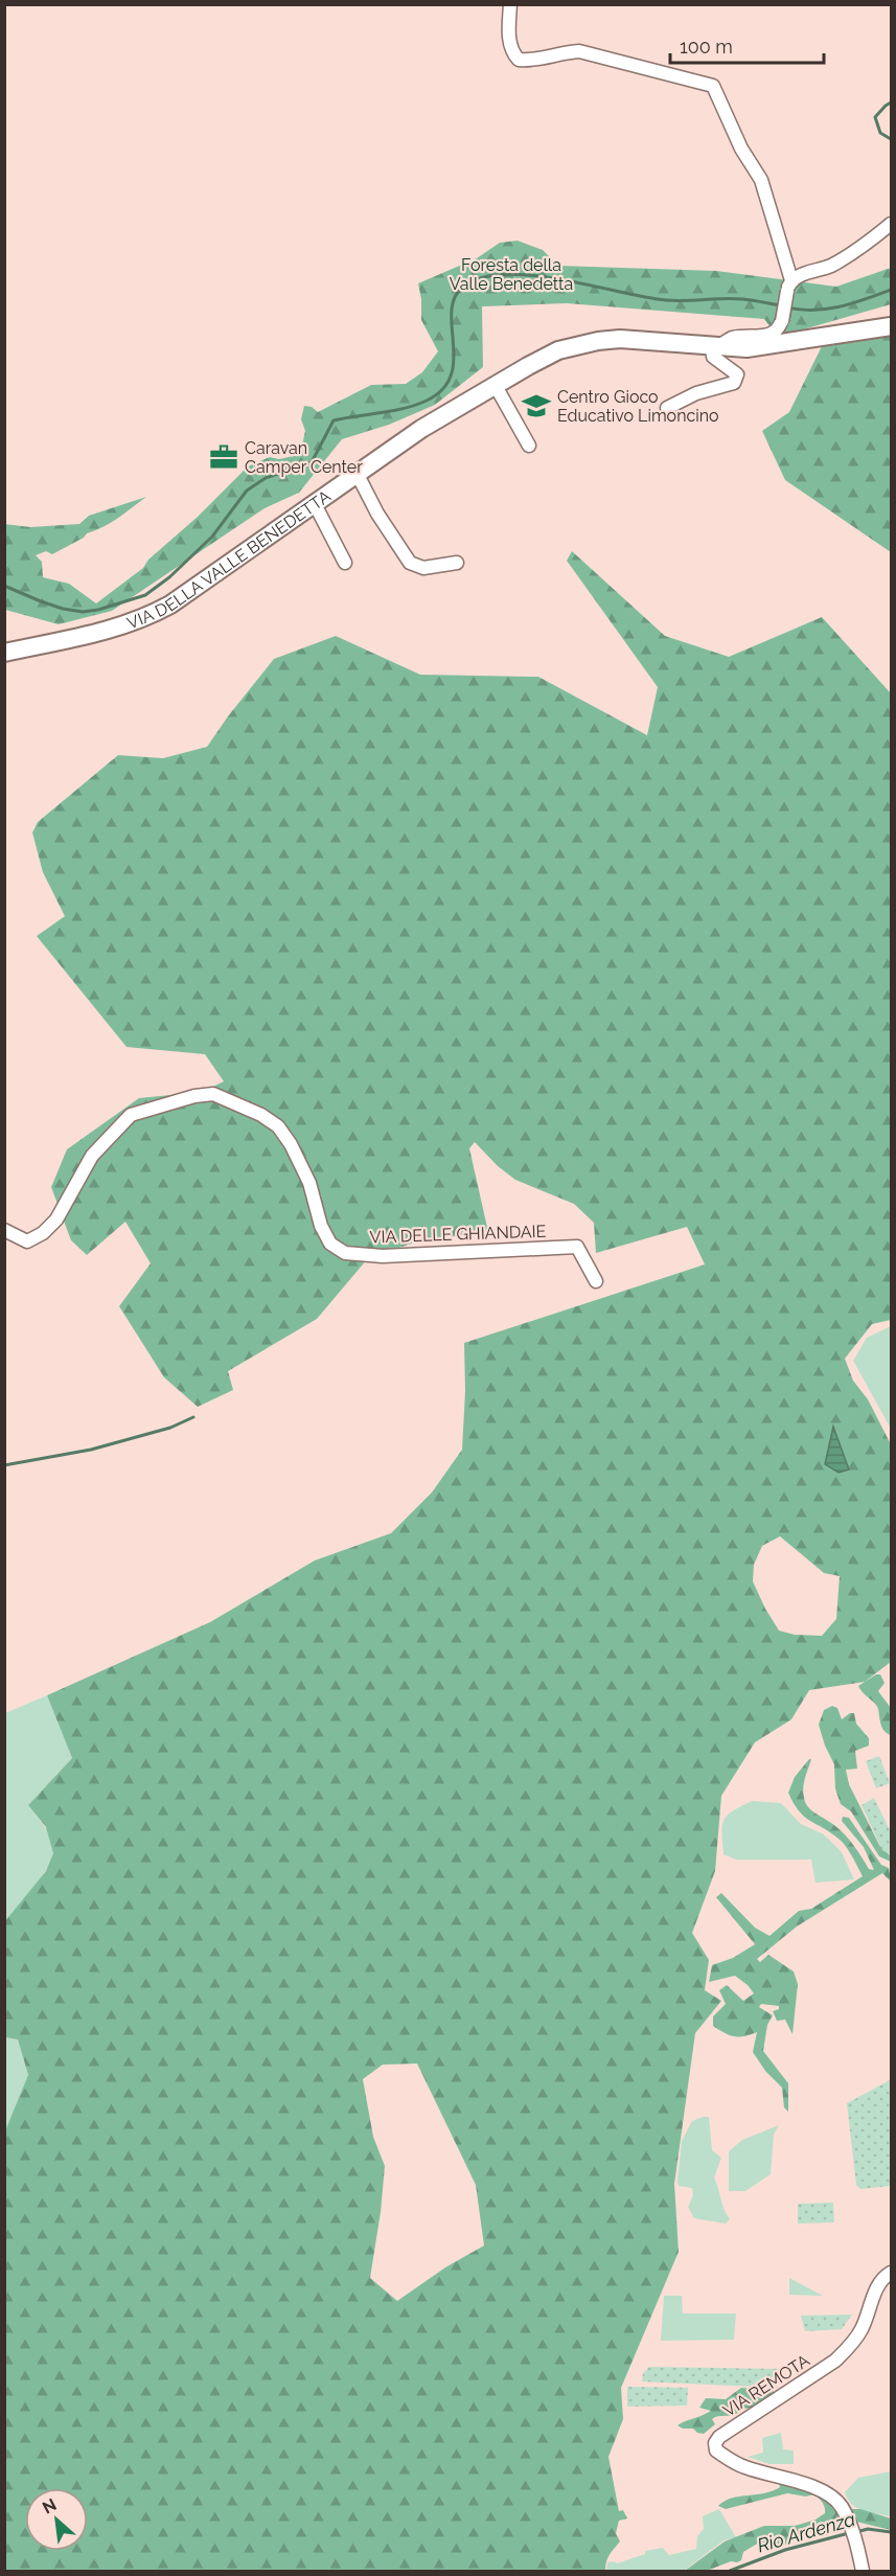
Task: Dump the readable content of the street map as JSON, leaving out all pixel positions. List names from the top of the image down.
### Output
{
  "streets": {
    "main road": ["VIA DELLA VALLE BENEDETTA"],
    "street": ["VIA DELLE GHIANDAIE", "VIA REMOTA"]
  },
  "water": ["Rio Ardenza"],
  "parks": ["Foresta della Valle Benedetta"],
  "places": {
    "school or university": ["Centro Gioco Educativo Limoncino"],
    "office": ["Caravan Camper Center"]
  },
  "scale_bar": "100 m",
  "north": "top left"
}
